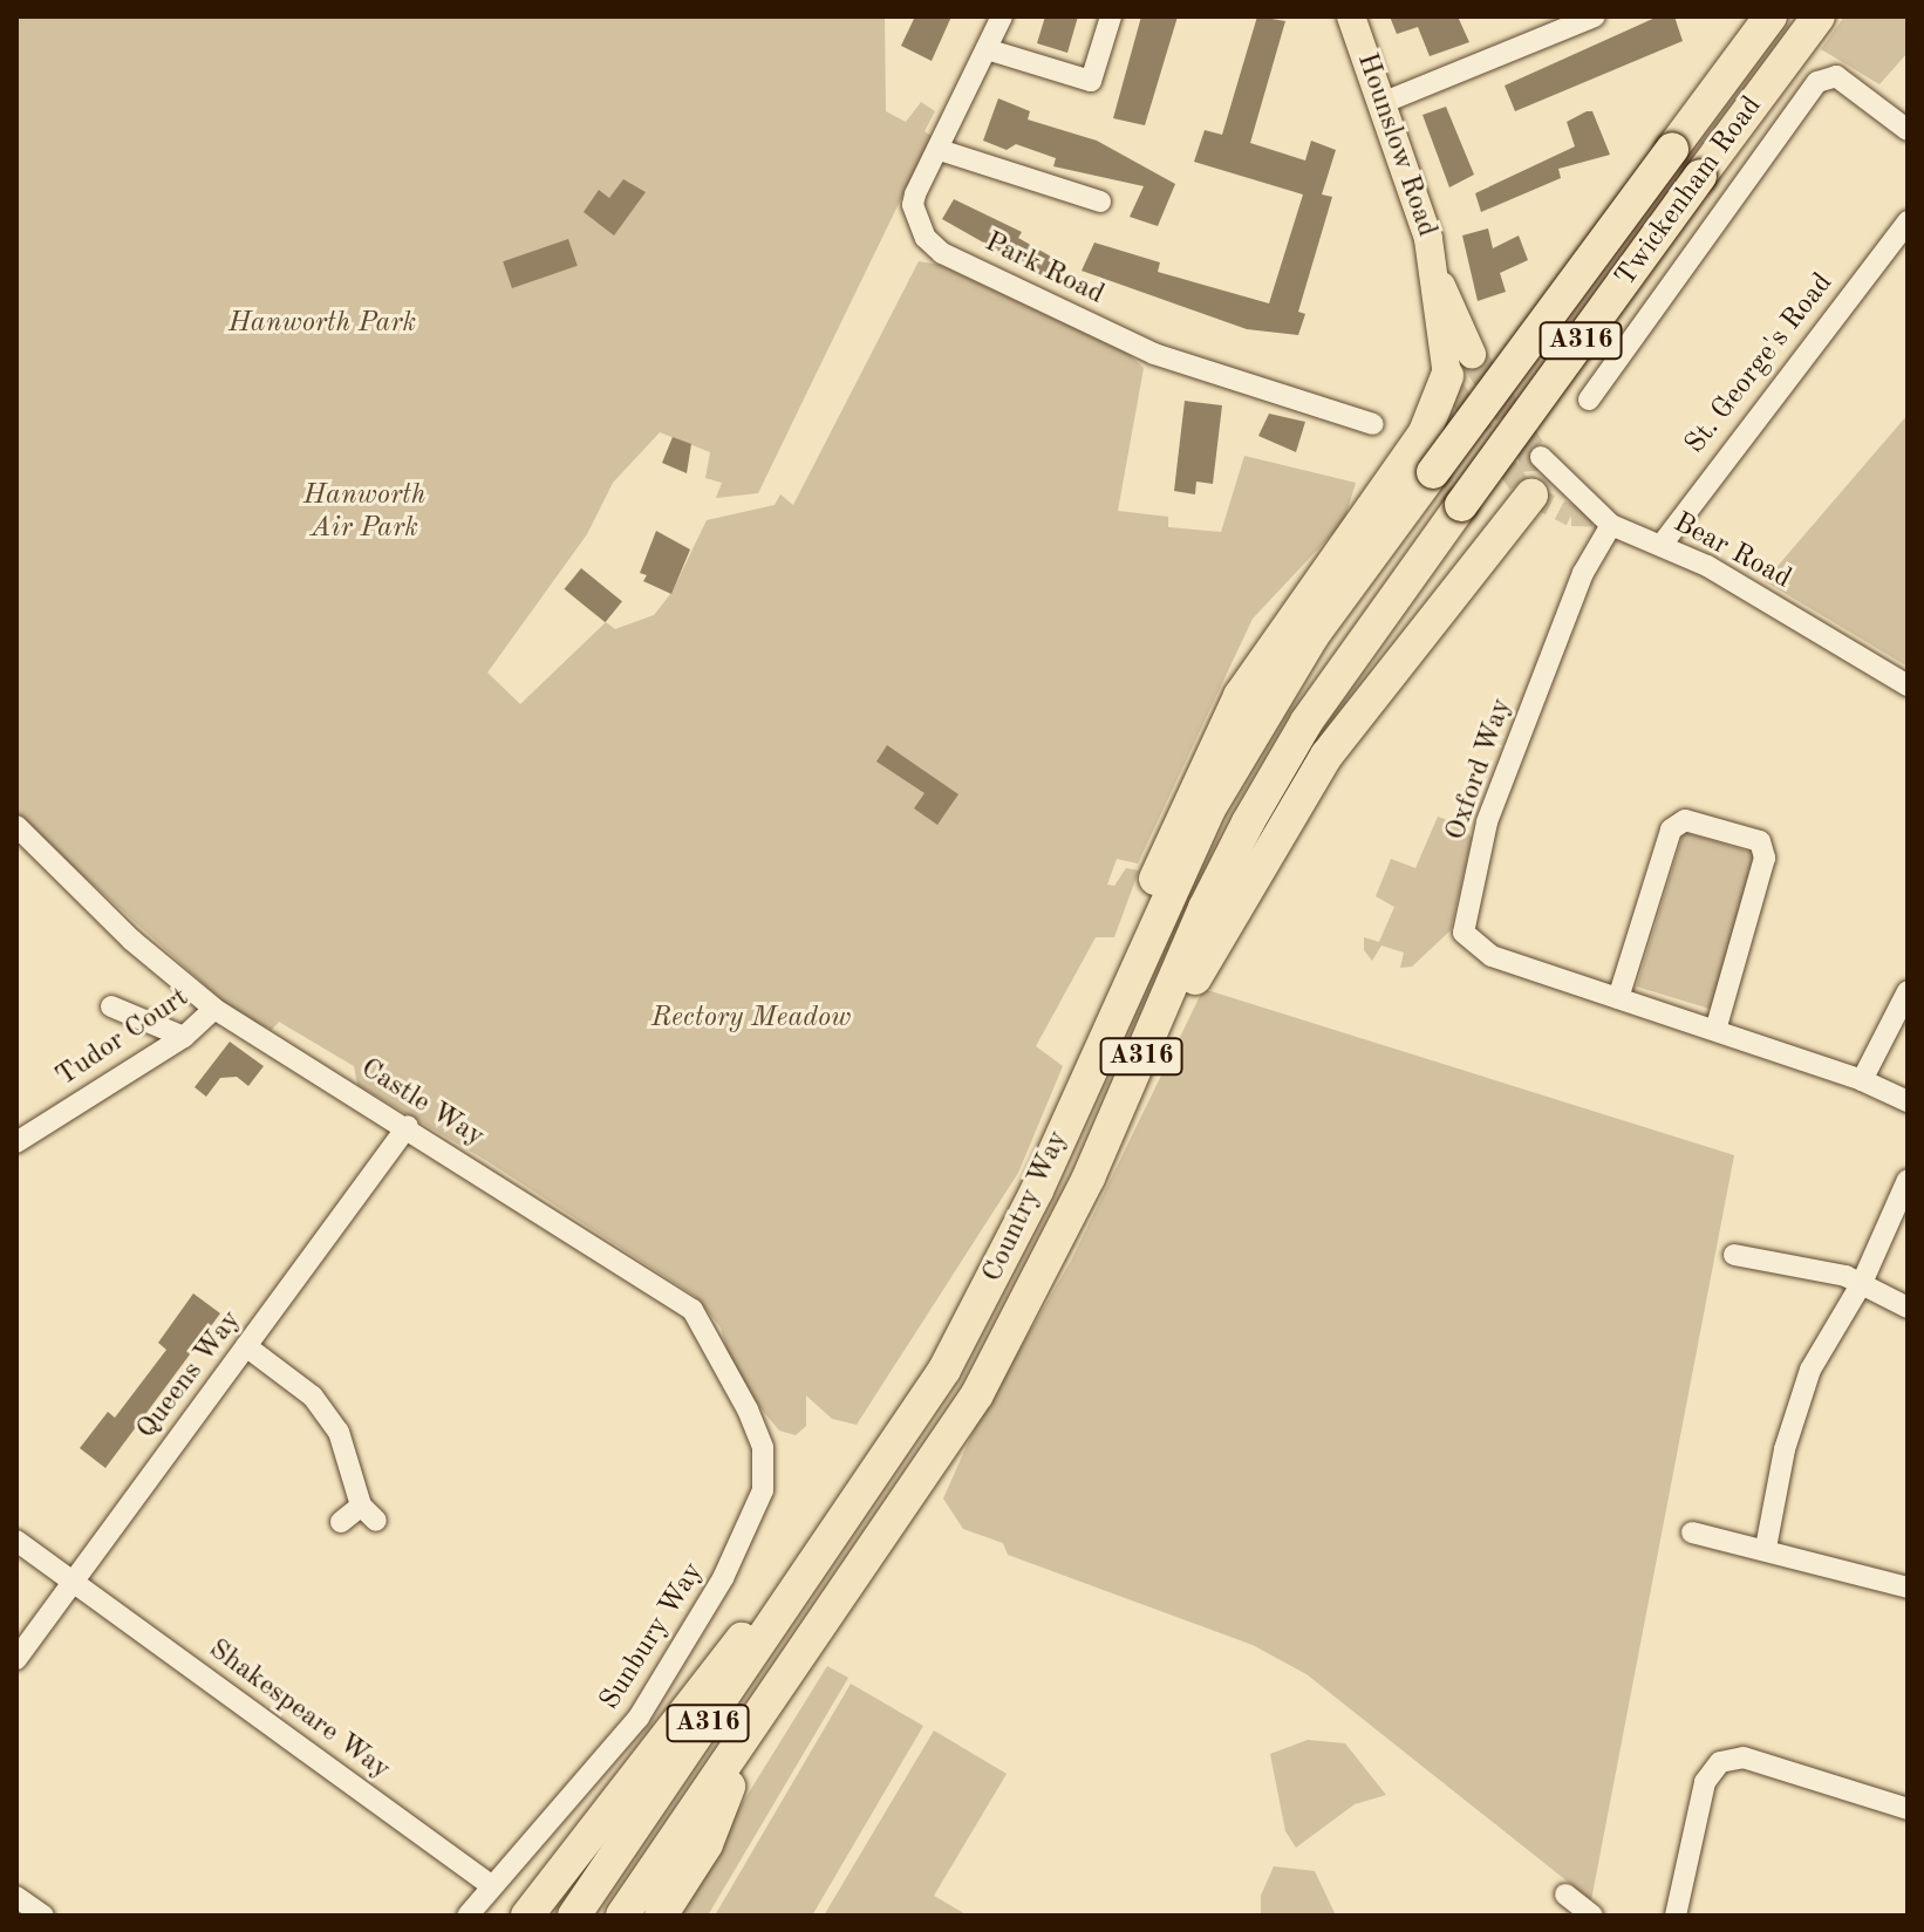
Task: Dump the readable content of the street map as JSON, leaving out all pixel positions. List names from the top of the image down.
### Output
{
  "streets": {
    "highway": ["Twickenham Road", "A316", "Country Way"],
    "main road": ["Hounslow Road"],
    "street": [
      "Park Road",
      "St. George's Road",
      "Bear Road",
      "Oxford Way",
      "Tudor Court",
      "Castle Way",
      "Queens Way",
      "Sunbury Way",
      "Shakespeare Way"
    ]
  },
  "crossings": [
    ["Twickenham Road", "Country Way"],
    ["St. George's Road", "Bear Road"],
    ["Bear Road", "Oxford Way"],
    ["Tudor Court", "Castle Way"],
    ["Castle Way", "Queens Way"],
    ["Castle Way", "Sunbury Way"],
    ["Queens Way", "Shakespeare Way"],
    ["Sunbury Way", "Shakespeare Way"]
  ],
  "parks": ["Hanworth Park", "Hanworth Air Park", "Rectory Meadow"]
}
